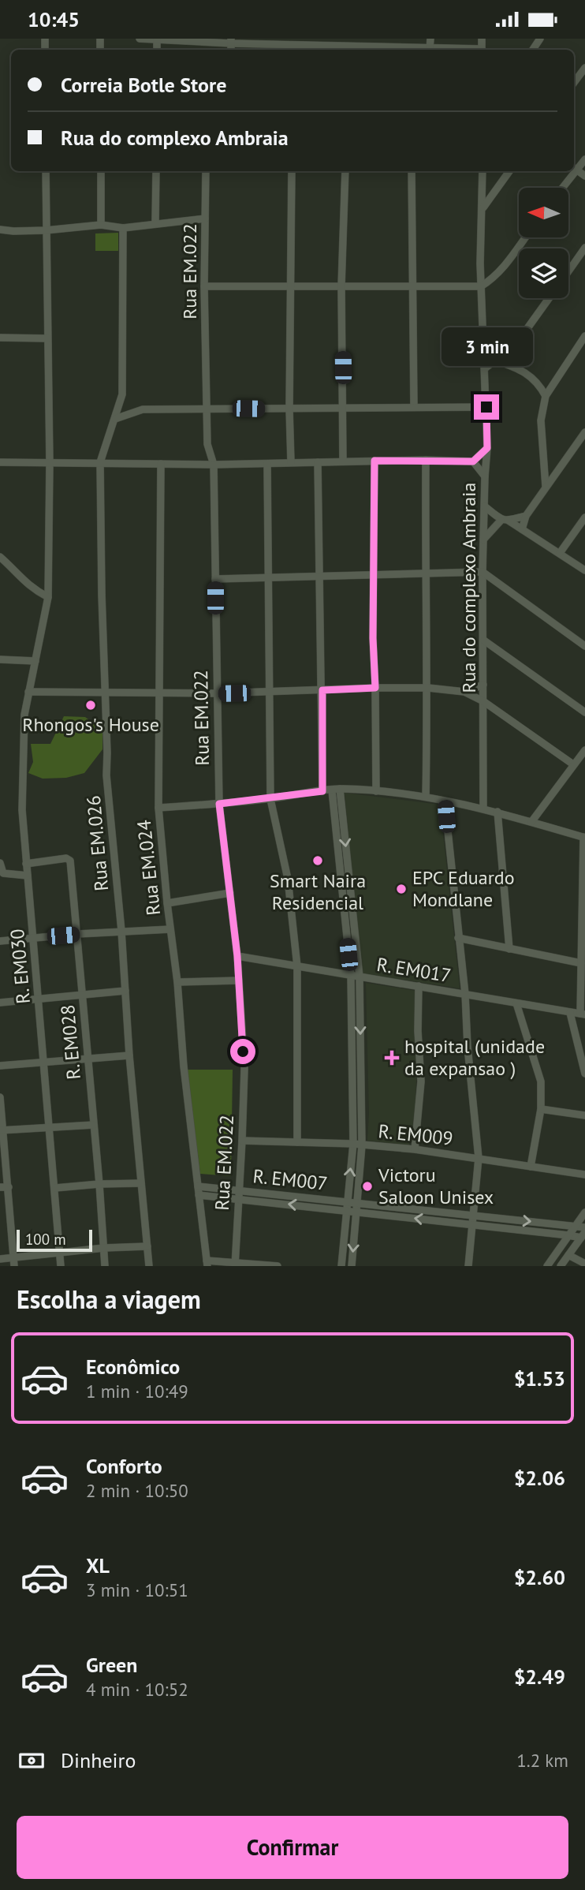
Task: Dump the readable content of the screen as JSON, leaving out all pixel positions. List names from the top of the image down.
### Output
{
  "streets": {
    "street": [
      "Rua EM.022",
      "Rua do complexo Ambraia",
      "Rua EM.026",
      "Rua EM.024",
      "R. EM030",
      "R. EM017",
      "R. EM028",
      "R. EM009",
      "R. EM007"
    ]
  },
  "crossings": [
    ["Rua EM.022", "R. EM017"],
    ["Rua EM.022", "R. EM009"],
    ["Rua EM.022", "R. EM007"],
    ["Rua EM.024", "R. EM007"],
    ["R. EM030", "R. EM028"]
  ],
  "places": {
    "other": [
      "Rhongos's House",
      "Smart Naira Residencial",
      "EPC Eduardo Mondlane",
      "Victoru Saloon Unisex"
    ],
    "health": ["hospital (unidade da expansao )"]
  },
  "scale_bar": "100 m",
  "north": "left",
  "page": {
    "status": "10:45",
    "banner": ["Correia Botle Store", "Rua do complexo Ambraia"],
    "bubble": "3 min",
    "scale": "100 m",
    "heading": "Escolha a viagem",
    "list": [
      {
        "name": "Econômico",
        "note": "1 min · 10:49",
        "value": "$1.53"
      },
      {
        "name": "Conforto",
        "note": "2 min · 10:50",
        "value": "$2.06"
      },
      {
        "name": "XL",
        "note": "3 min · 10:51",
        "value": "$2.60"
      },
      {
        "name": "Green",
        "note": "4 min · 10:52",
        "value": "$2.49"
      }
    ],
    "pay": ["Dinheiro", "1.2 km"],
    "buttons": "Confirmar"
  }
}
